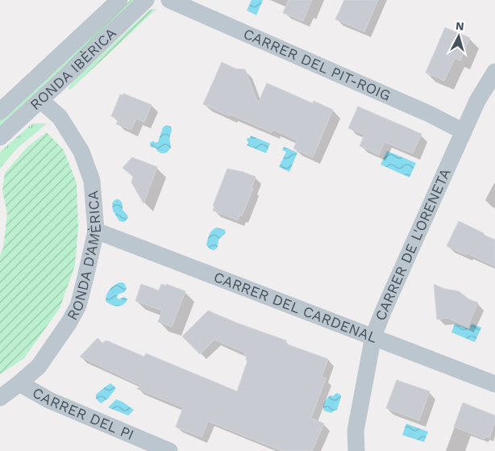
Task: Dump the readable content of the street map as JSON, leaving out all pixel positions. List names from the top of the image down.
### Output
{
  "streets": {
    "street": [
      "CARRER DEL PIT-ROIG",
      "RONDA IBÈRICA",
      "CARRER DE L'ORENETA",
      "RONDA D'AMÈRICA",
      "CARRER DEL CARDENAL",
      "CARRER DEL PI"
    ]
  },
  "crossings": [
    ["CARRER DEL PIT-ROIG", "CARRER DE L'ORENETA"],
    ["RONDA IBÈRICA", "RONDA D'AMÈRICA"],
    ["CARRER DE L'ORENETA", "CARRER DEL CARDENAL"],
    ["RONDA D'AMÈRICA", "CARRER DEL CARDENAL"],
    ["RONDA D'AMÈRICA", "CARRER DEL PI"]
  ],
  "north": "top"
}
